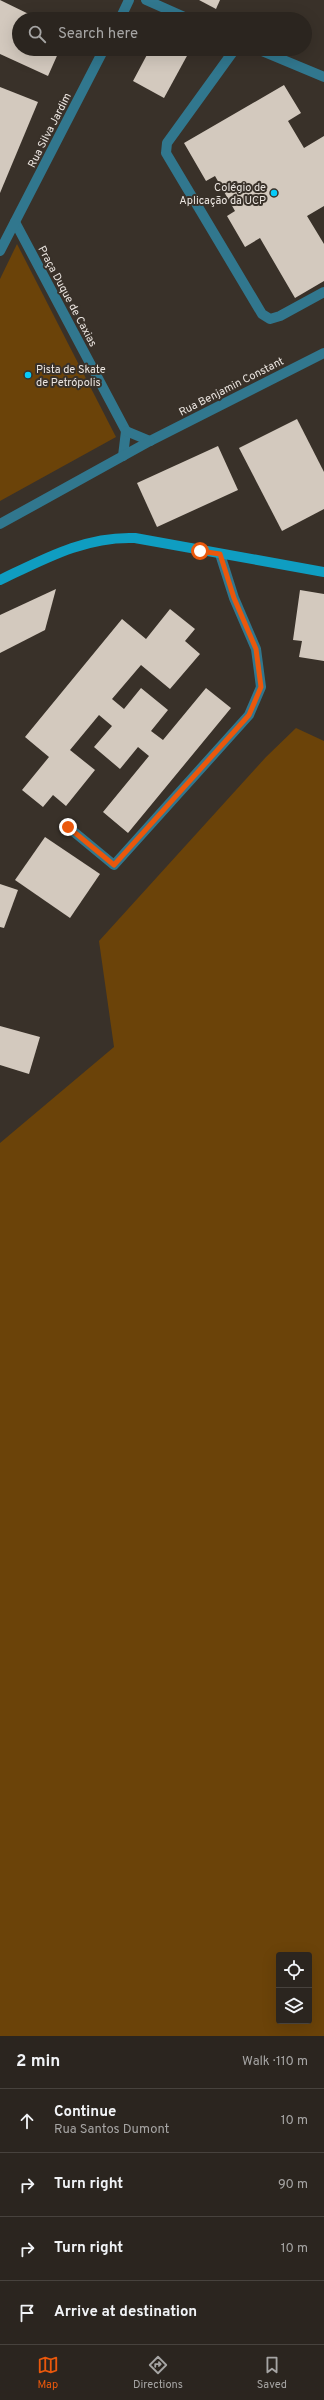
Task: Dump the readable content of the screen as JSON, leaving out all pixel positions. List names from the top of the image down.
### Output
{
  "streets": {
    "street": ["Rua Silva Jardim", "Praça Duque de Caxias", "Rua Benjamin Constant"]
  },
  "crossings": [
    ["Rua Silva Jardim", "Praça Duque de Caxias"]
  ],
  "places": ["Colégio de Aplicação da UCP", "Pista de Skate de Petrópolis"],
  "page": {
    "search": "Search here",
    "heading": ["2 min", "Walk · 110 m"],
    "list": [
      ["Continue", "Rua Santos Dumont", "10 m"],
      ["Turn right", "90 m"],
      ["Turn right", "10 m"],
      "Arrive at destination"
    ],
    "nav": ["Map", "Directions", "Saved"]
  }
}
